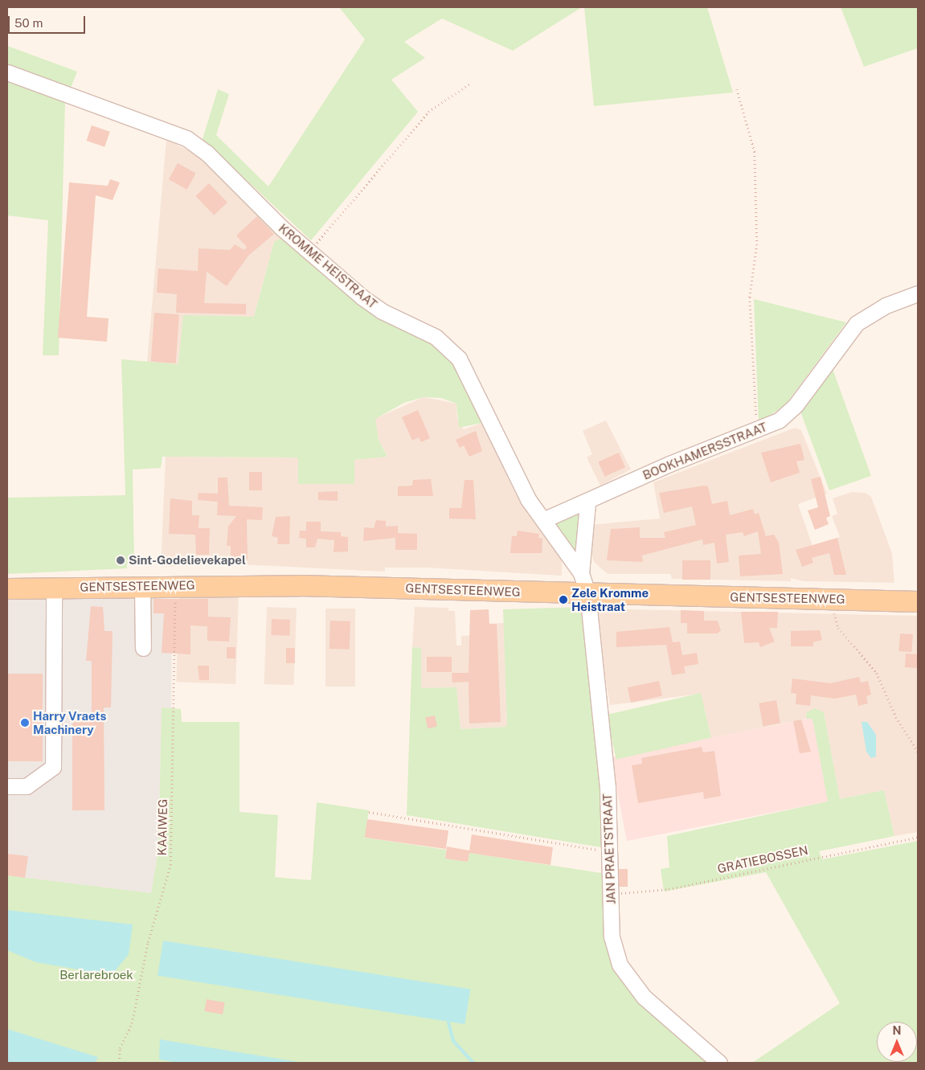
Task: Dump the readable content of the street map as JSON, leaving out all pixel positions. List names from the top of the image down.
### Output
{
  "streets": {
    "main road": ["GENTSESTEENWEG"],
    "street": ["KROMME HEISTRAAT", "BOOKHAMERSSTRAAT", "JAN PRAETSTRAAT"],
    "path": ["KAAIWEG", "GRATIEBOSSEN"]
  },
  "crossings": [
    ["KROMME HEISTRAAT", "BOOKHAMERSSTRAAT"],
    ["KROMME HEISTRAAT", "GENTSESTEENWEG"],
    ["KROMME HEISTRAAT", "JAN PRAETSTRAAT"],
    ["GENTSESTEENWEG", "KAAIWEG"],
    ["GENTSESTEENWEG", "JAN PRAETSTRAAT"],
    ["JAN PRAETSTRAAT", "GRATIEBOSSEN"]
  ],
  "parks": ["Berlarebroek"],
  "places": ["Sint-Godelievekapel", "Zele Kromme Heistraat", "Harry Vraets Machinery"],
  "scale_bar": "50 m",
  "north": "top"
}
